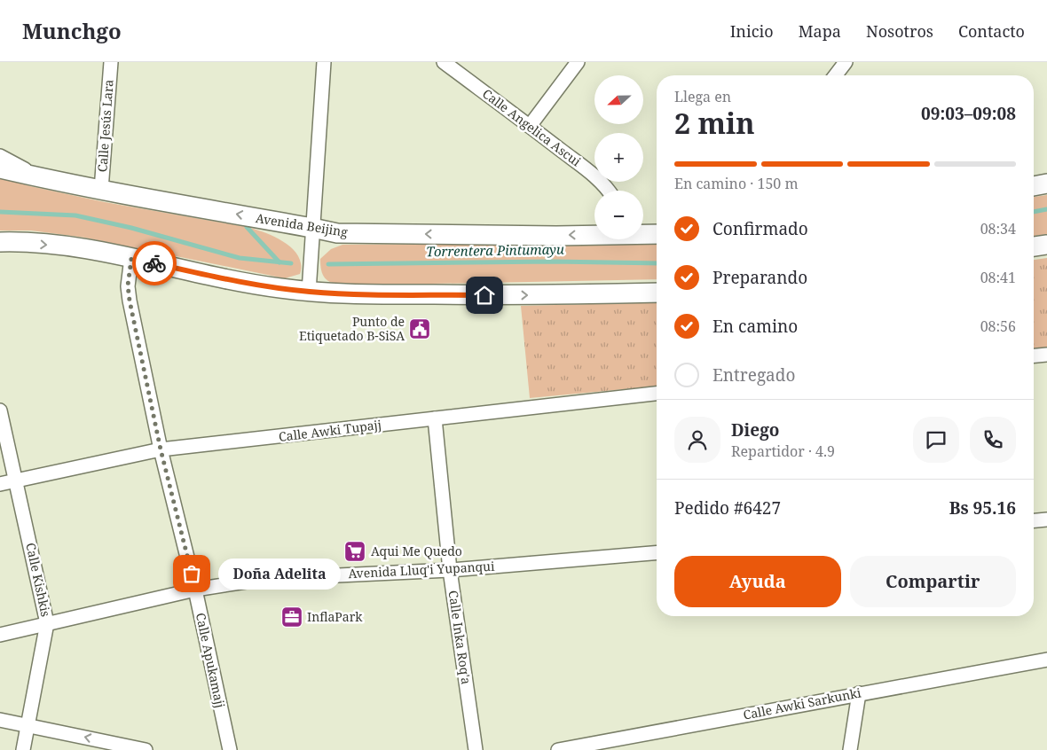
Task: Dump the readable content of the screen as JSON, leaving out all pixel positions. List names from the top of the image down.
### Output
{
  "streets": {
    "main road": ["Avenida Beijing"],
    "street": [
      "Calle Jesús Lara",
      "Calle Angelica Ascui",
      "Calle Awki Tupajj",
      "Avenida Lluq'i Yupanqui",
      "Calle Kishkis",
      "Calle Inka Roq'a",
      "Calle Apukamajj",
      "Calle Awki Sarkunki"
    ]
  },
  "crossings": [
    ["Calle Jesús Lara", "Avenida Beijing"],
    ["Calle Awki Tupajj", "Calle Kishkis"],
    ["Calle Awki Tupajj", "Calle Inka Roq'a"],
    ["Calle Awki Tupajj", "Calle Apukamajj"],
    ["Avenida Lluq'i Yupanqui", "Calle Kishkis"],
    ["Avenida Lluq'i Yupanqui", "Calle Inka Roq'a"],
    ["Avenida Lluq'i Yupanqui", "Calle Apukamajj"]
  ],
  "water": ["Torrentera Pintumayu"],
  "places": {
    "public building": ["Punto de Etiquetado B-SiSA"],
    "supermarket": ["Aqui Me Quedo"],
    "other": ["Doña Adelita"],
    "office": ["InflaPark"]
  },
  "north": "left",
  "page": {
    "header": "Munchgo",
    "nav": [
      "Inicio",
      "Mapa",
      "Nosotros",
      "Contacto"
    ],
    "map_buttons": ["+", "−"],
    "heading": ["2 min", "Llega en", "09:03–09:08"],
    "panel": [
      "Diego",
      "Repartidor · 4.9",
      "Pedido #6427",
      "Bs 95.16"
    ],
    "bar": "En camino · 150 m",
    "list": [
      ["Confirmado", "08:34"],
      ["Preparando", "08:41"],
      ["En camino", "08:56"],
      "Entregado"
    ],
    "buttons": ["Ayuda", "Compartir"],
    "bubble": "Doña Adelita"
  }
}
